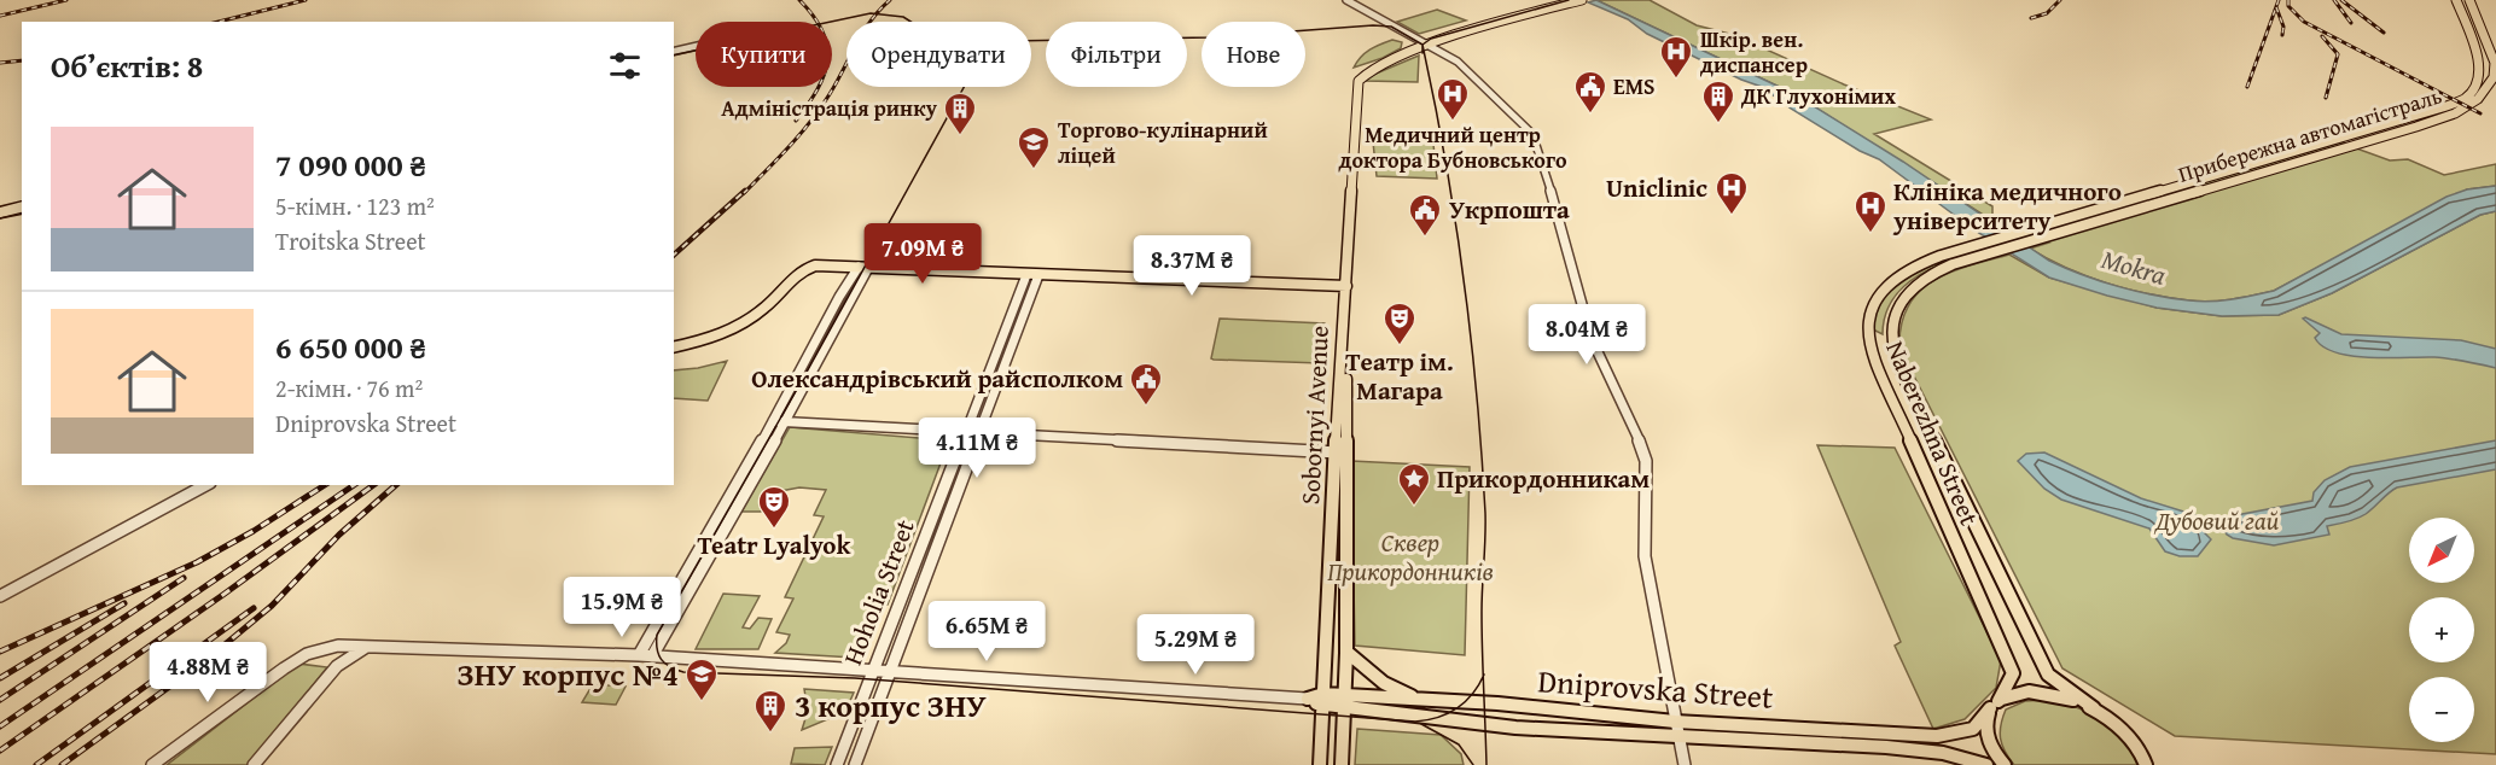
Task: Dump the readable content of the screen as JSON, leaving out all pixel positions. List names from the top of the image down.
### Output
{
  "streets": {
    "main road": [
      "Прибережна автомагістраль",
      "Sobornyi Avenue",
      "Naberezhna Street",
      "Dniprovska Street"
    ],
    "street": ["Hoholia Street"]
  },
  "crossings": [
    ["Прибережна автомагістраль", "Naberezhna Street"],
    ["Sobornyi Avenue", "Dniprovska Street"],
    ["Naberezhna Street", "Dniprovska Street"],
    ["Hoholia Street", "Dniprovska Street"]
  ],
  "water": ["Mokra"],
  "parks": ["Дубовий гай", "Сквер Прикордонників"],
  "places": {
    "hospital": [
      "Шкір. вен. диспансер",
      "Медичний центр доктора Бубновського",
      "Uniclinic",
      "Клініка медичного університету"
    ],
    "public building": ["EMS", "Укрпошта", "Олександрівський райсполком"],
    "building": ["ДК Глухонімих", "Адміністрація ринку", "3 корпус ЗНУ"],
    "school or university": ["Торгово-кулінарний ліцей", "ЗНУ корпус №4"],
    "theatre": ["Театр ім. Магара", "Teatr Lyalyok"],
    "place": ["Прикордонникам"]
  },
  "north": "bottom left",
  "page": {
    "chip": [
      "Купити",
      "Орендувати",
      "Фільтри",
      "Нове"
    ],
    "heading": "Об’єктів: 8",
    "list": [
      {
        "name": "7 090 000 ₴",
        "note": "5-кімн. · 123 m² · Troitska Street"
      },
      {
        "name": "6 650 000 ₴",
        "note": "2-кімн. · 76 m² · Dniprovska Street"
      }
    ],
    "price": [
      "7.09M ₴",
      "8.37M ₴",
      "8.04M ₴",
      "4.11M ₴",
      "15.9M ₴",
      "6.65M ₴",
      "5.29M ₴",
      "4.88M ₴"
    ],
    "map_buttons": ["+", "−"]
  }
}
